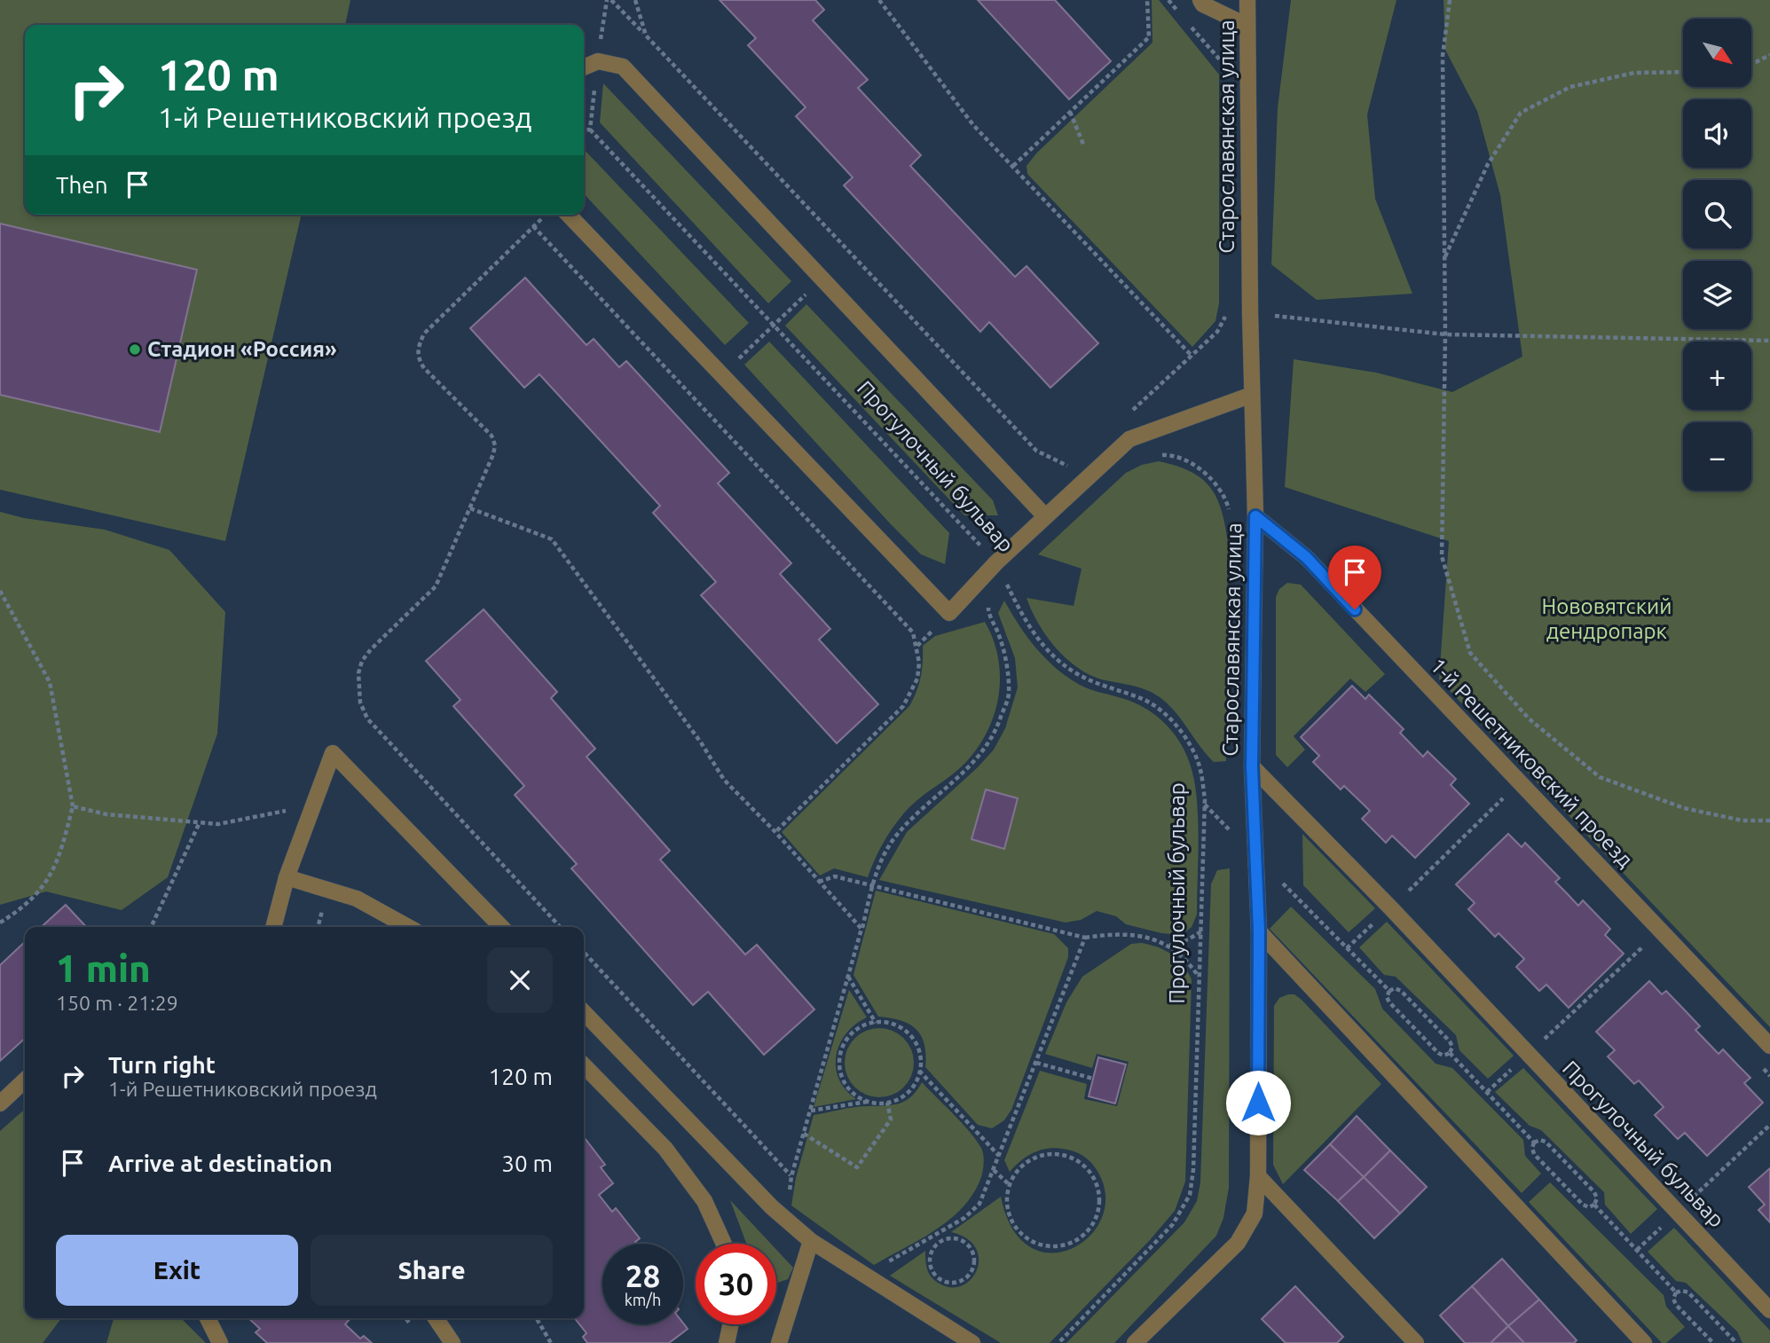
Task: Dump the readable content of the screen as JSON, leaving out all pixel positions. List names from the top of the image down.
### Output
{
  "streets": {
    "street": ["Старославянская улица", "Прогулочный бульвар", "1-й Решетниковский проезд"]
  },
  "crossings": [
    ["Старославянская улица", "Прогулочный бульвар"],
    ["Старославянская улица", "1-й Решетниковский проезд"]
  ],
  "parks": ["Нововятский дендропарк"],
  "places": ["Стадион «Россия»"],
  "north": "bottom right",
  "page": {
    "map_buttons": ["+", "−"],
    "turn": ["120 m", "1-й Решетниковский проезд"],
    "then": "Then",
    "heading": ["1 min", "150 m · 21:29"],
    "list": [
      {
        "name": "Turn right",
        "note": "1-й Решетниковский проезд",
        "value": "120 m"
      },
      {
        "name": "Arrive at destination",
        "value": "30 m"
      }
    ],
    "buttons": ["Exit", "Share"],
    "speed": "28 km/h",
    "limit": "30"
  }
}
